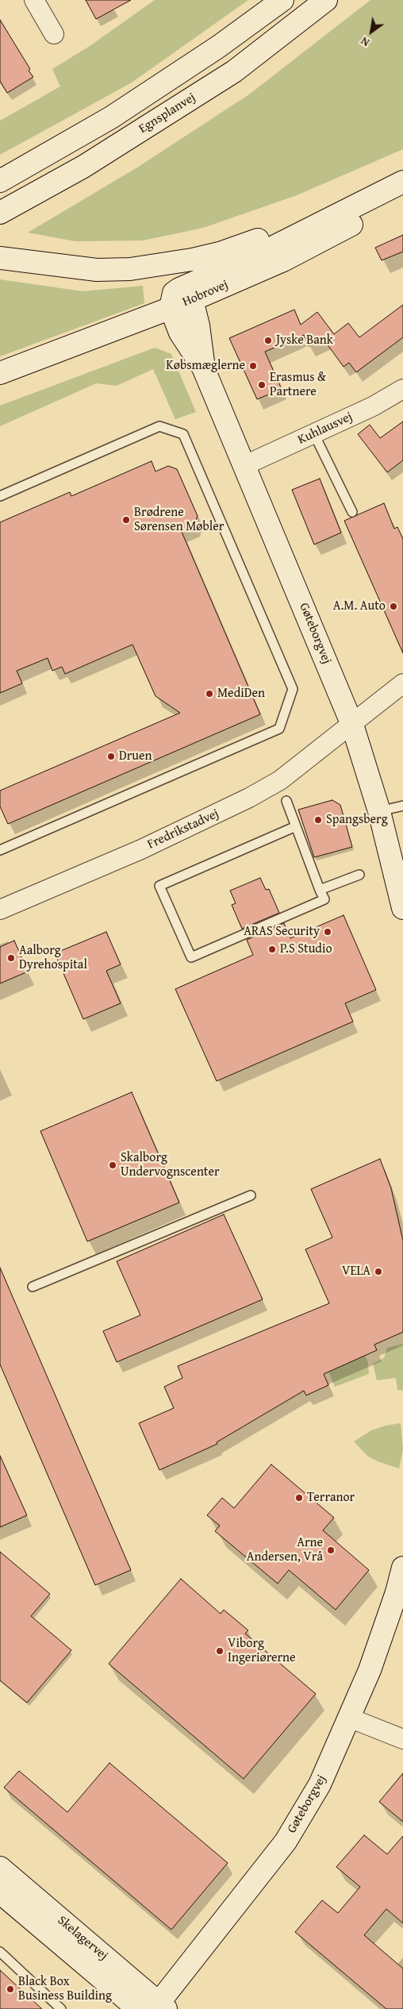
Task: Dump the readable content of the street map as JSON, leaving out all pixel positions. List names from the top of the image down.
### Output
{
  "streets": {
    "main road": [
      "Egnsplanvej",
      "Hobrovej",
      "Gøteborgvej",
      "Skelagervej"
    ],
    "street": ["Kuhlausvej", "Fredrikstadvej"]
  },
  "crossings": [
    ["Hobrovej", "Gøteborgvej"],
    ["Kuhlausvej", "Gøteborgvej"],
    ["Gøteborgvej", "Fredrikstadvej"],
    ["Gøteborgvej", "Skelagervej"]
  ],
  "places": [
    "Jyske Bank",
    "Købsmæglerne",
    "Erasmus & Partnere",
    "Brødrene Sørensen Møbler",
    "A.M. Auto",
    "MediDen",
    "Druen",
    "Spangsberg",
    "ARAS Security",
    "P.S Studio",
    "Aalborg Dyrehospital",
    "Skalborg Undervognscenter",
    "VELA",
    "Terranor",
    "Arne Andersen, Vrå",
    "Viborg Ingeriørerne",
    "Black Box Business Building"
  ],
  "north": "bottom left"
}
